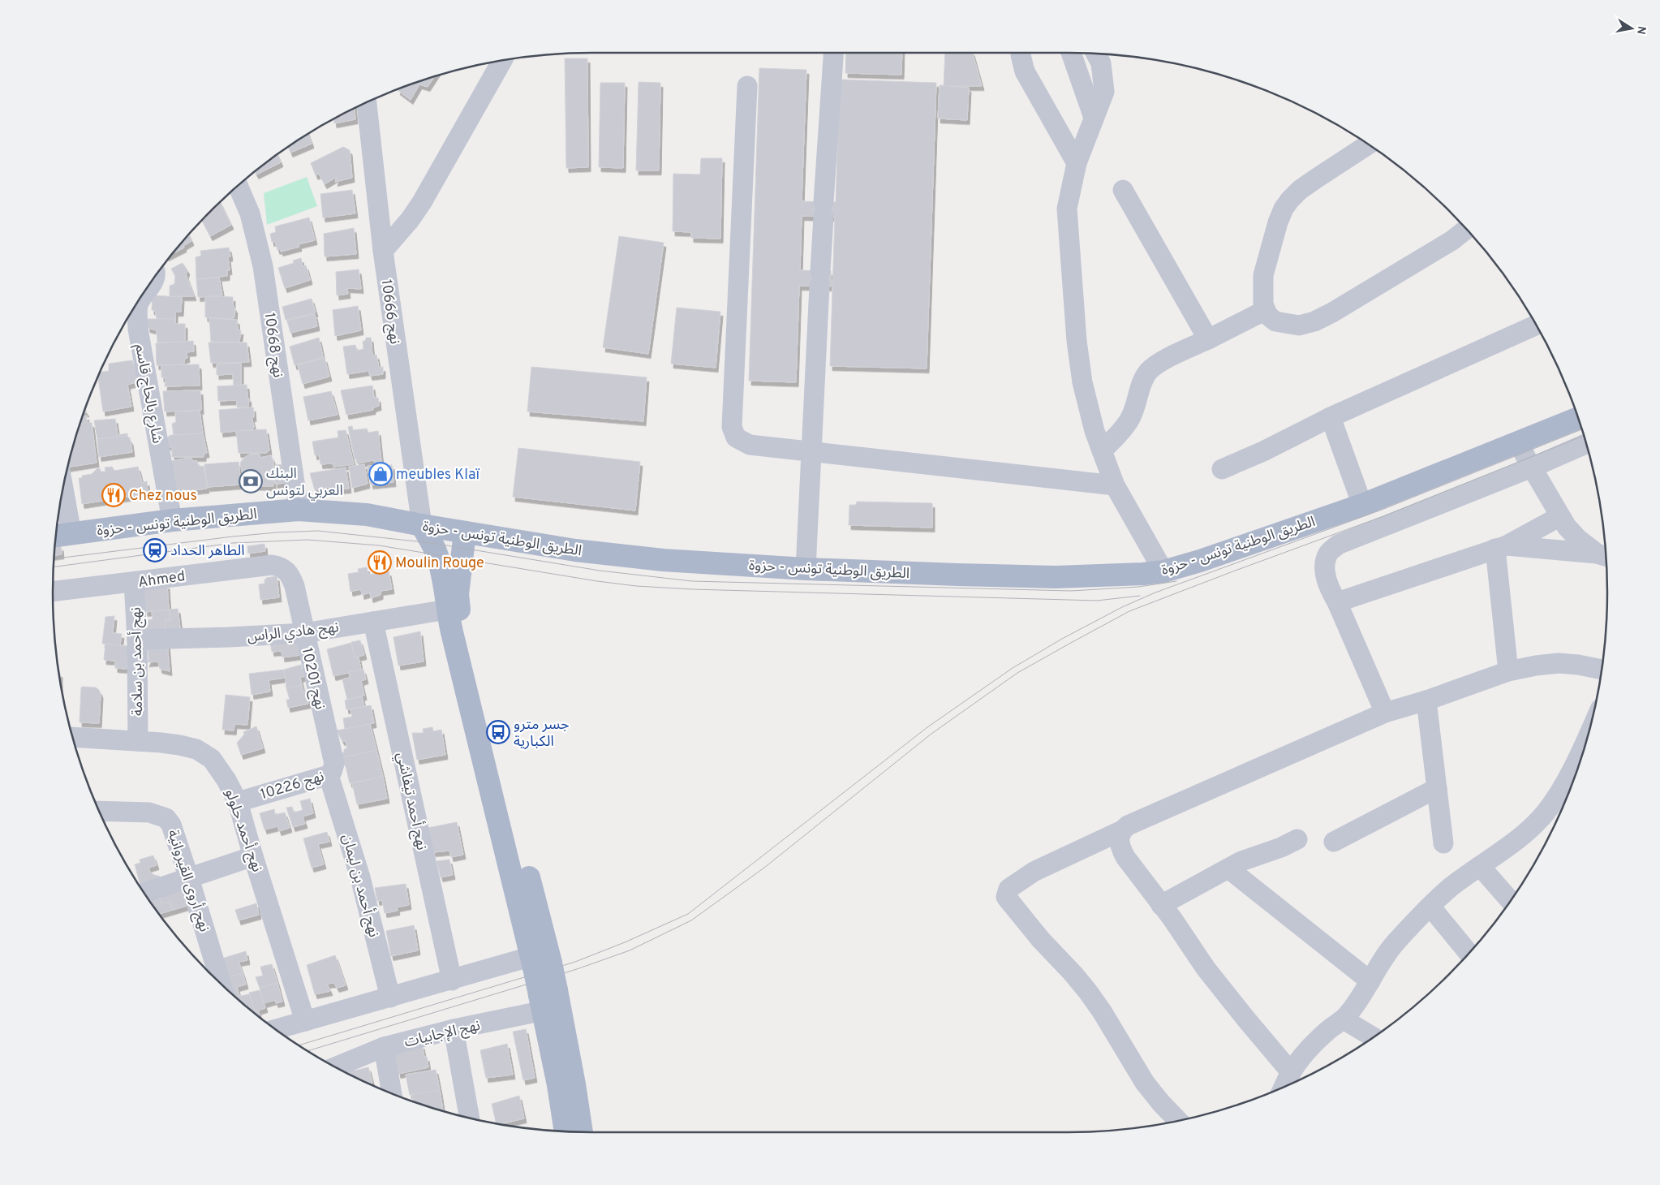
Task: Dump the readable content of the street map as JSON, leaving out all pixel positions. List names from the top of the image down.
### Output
{
  "streets": {
    "main road": ["الطريق الوطنية تونس - حزوة"],
    "street": [
      "نهج 10666",
      "نهج 10668",
      "شارع بالحاج قاسم",
      "Ahmed",
      "نهج هادي الراس",
      "نهج أحمد بن سلامة",
      "نهج 10201",
      "نهج 10226",
      "نهج أحمد تيفاشي",
      "نهج أحمد حلولو",
      "نهج أروى القيروانية",
      "نهج أحمد بن ليمان",
      "نهج الإجابيات"
    ]
  },
  "crossings": [
    ["نهج 10666", "الطريق الوطنية تونس - حزوة"],
    ["نهج 10668", "الطريق الوطنية تونس - حزوة"],
    ["شارع بالحاج قاسم", "الطريق الوطنية تونس - حزوة"],
    ["Ahmed", "نهج أحمد بن سلامة"],
    ["Ahmed", "نهج 10201"],
    ["نهج هادي الراس", "نهج أحمد بن سلامة"],
    ["نهج هادي الراس", "نهج 10201"],
    ["نهج هادي الراس", "نهج أحمد تيفاشي"],
    ["نهج أحمد بن سلامة", "نهج أحمد حلولو"],
    ["نهج 10201", "نهج 10226"],
    ["نهج 10226", "نهج أحمد حلولو"],
    ["نهج 10226", "نهج أحمد بن ليمان"]
  ],
  "places": {
    "shop": ["meubles Klaï"],
    "bank": ["البنك العربي لتونس"],
    "restaurant": ["Chez nous", "Moulin Rouge"],
    "station": ["الطاهر الحداد"],
    "bus stop": ["جسر مترو الكبارية"]
  },
  "north": "right"
}
